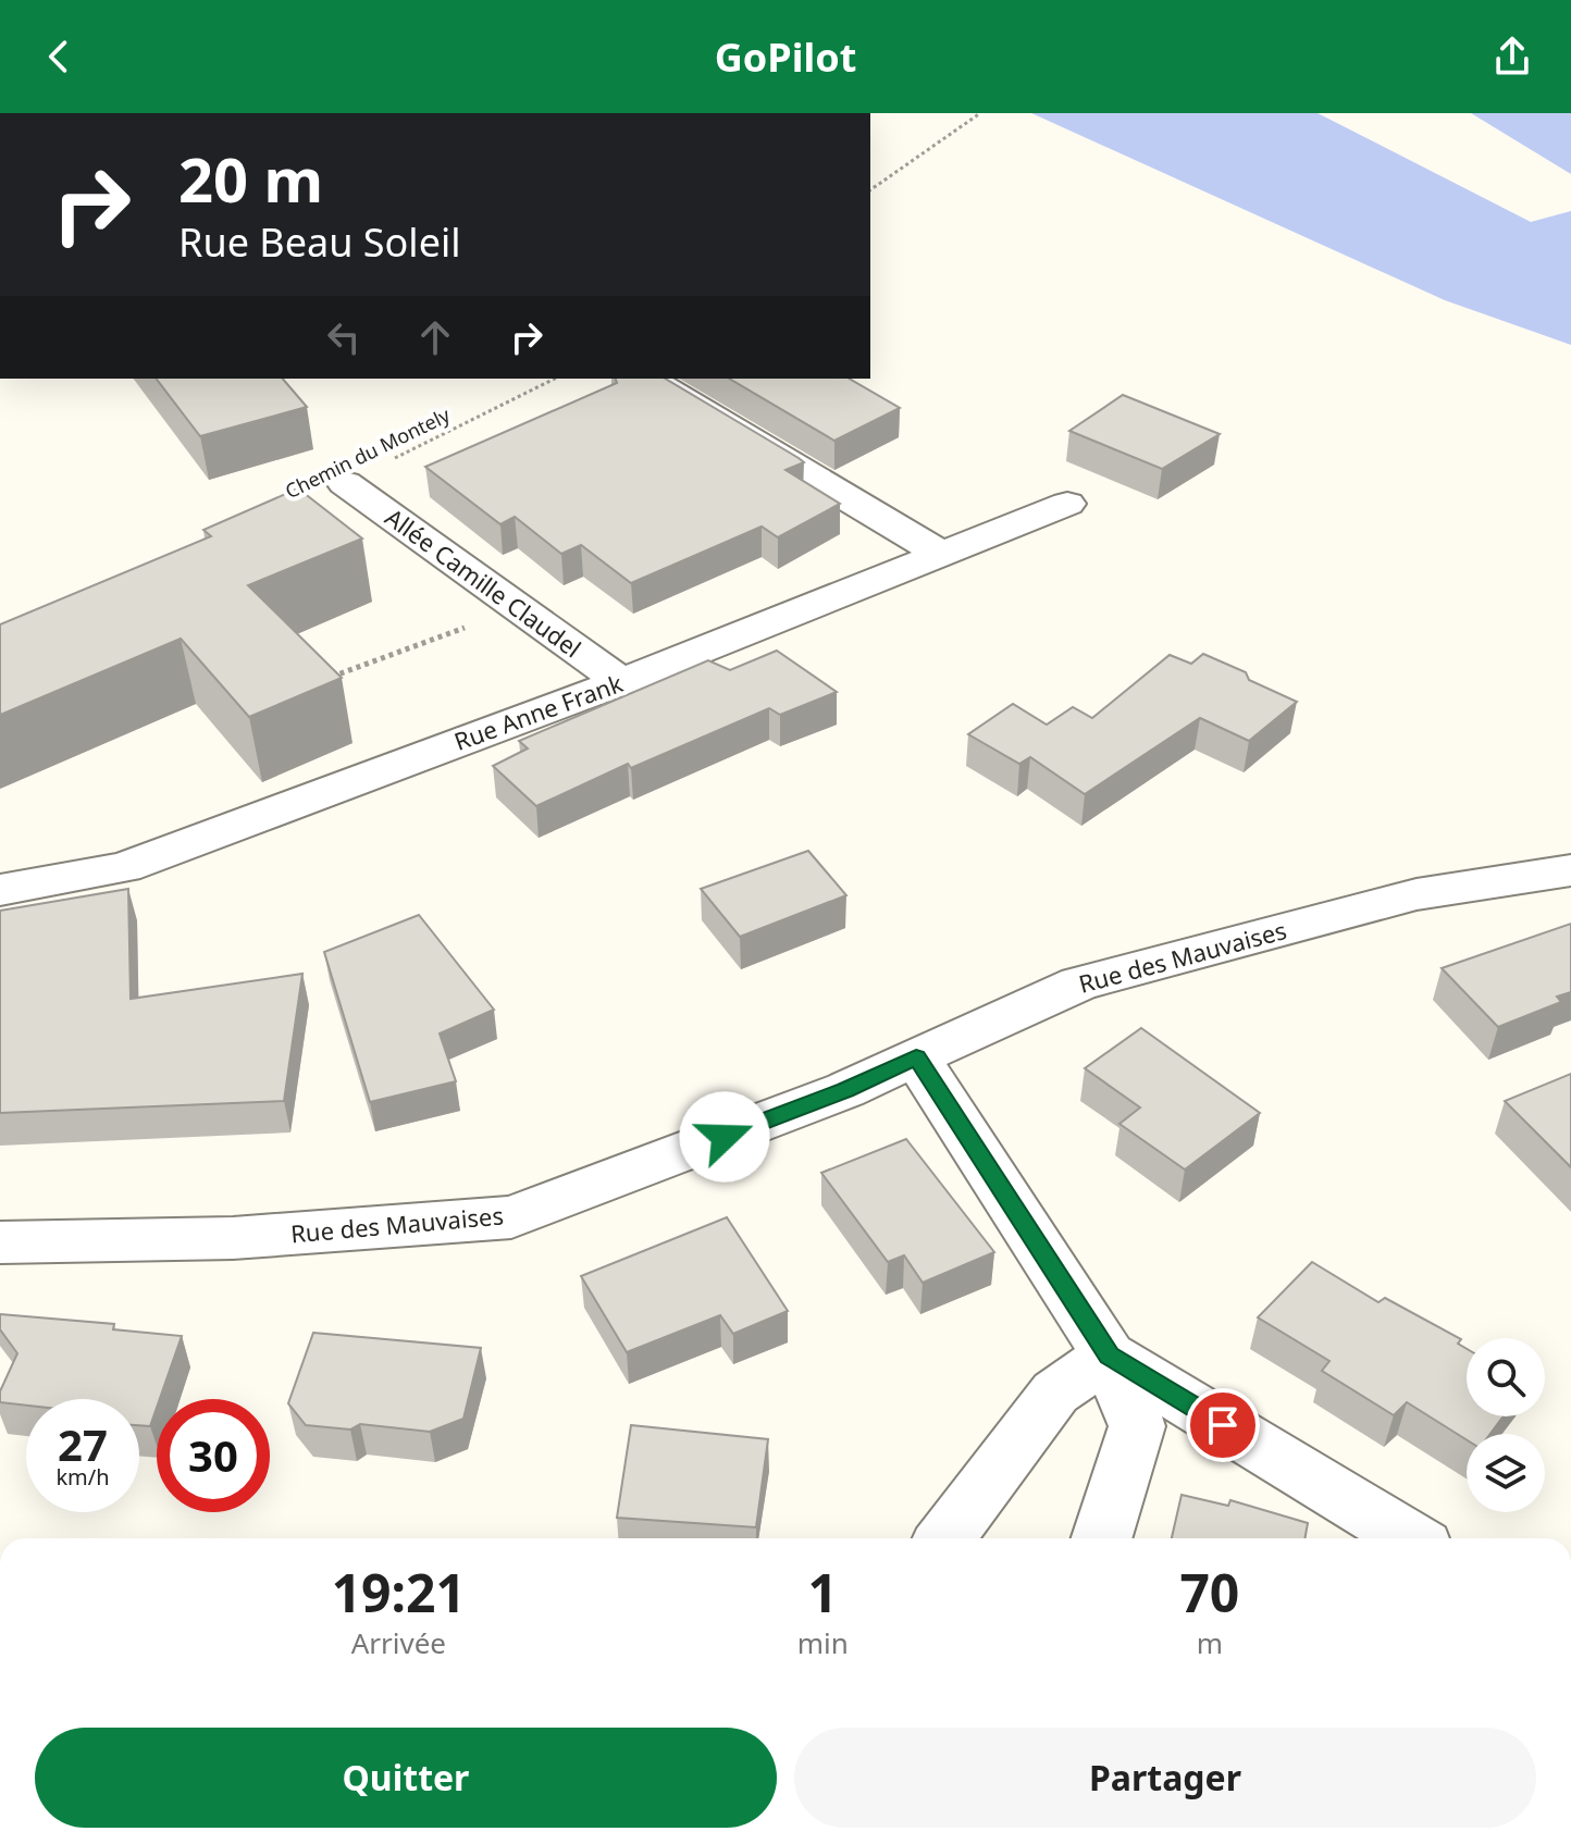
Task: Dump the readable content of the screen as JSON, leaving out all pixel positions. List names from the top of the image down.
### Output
{
  "streets": {
    "street": ["Allée Camille Claudel", "Rue Anne Frank", "Rue des Mauvaises"],
    "path": ["Chemin du Montely"]
  },
  "crossings": [
    ["Chemin du Montely", "Allée Camille Claudel"],
    ["Allée Camille Claudel", "Rue Anne Frank"]
  ],
  "page": {
    "header": "GoPilot",
    "turn": ["20 m", "Rue Beau Soleil"],
    "speed": "27 km/h",
    "limit": "30",
    "eta": [
      "19:21",
      "Arrivée",
      "1",
      "min",
      "70",
      "m"
    ],
    "buttons": ["Quitter", "Partager"]
  }
}
